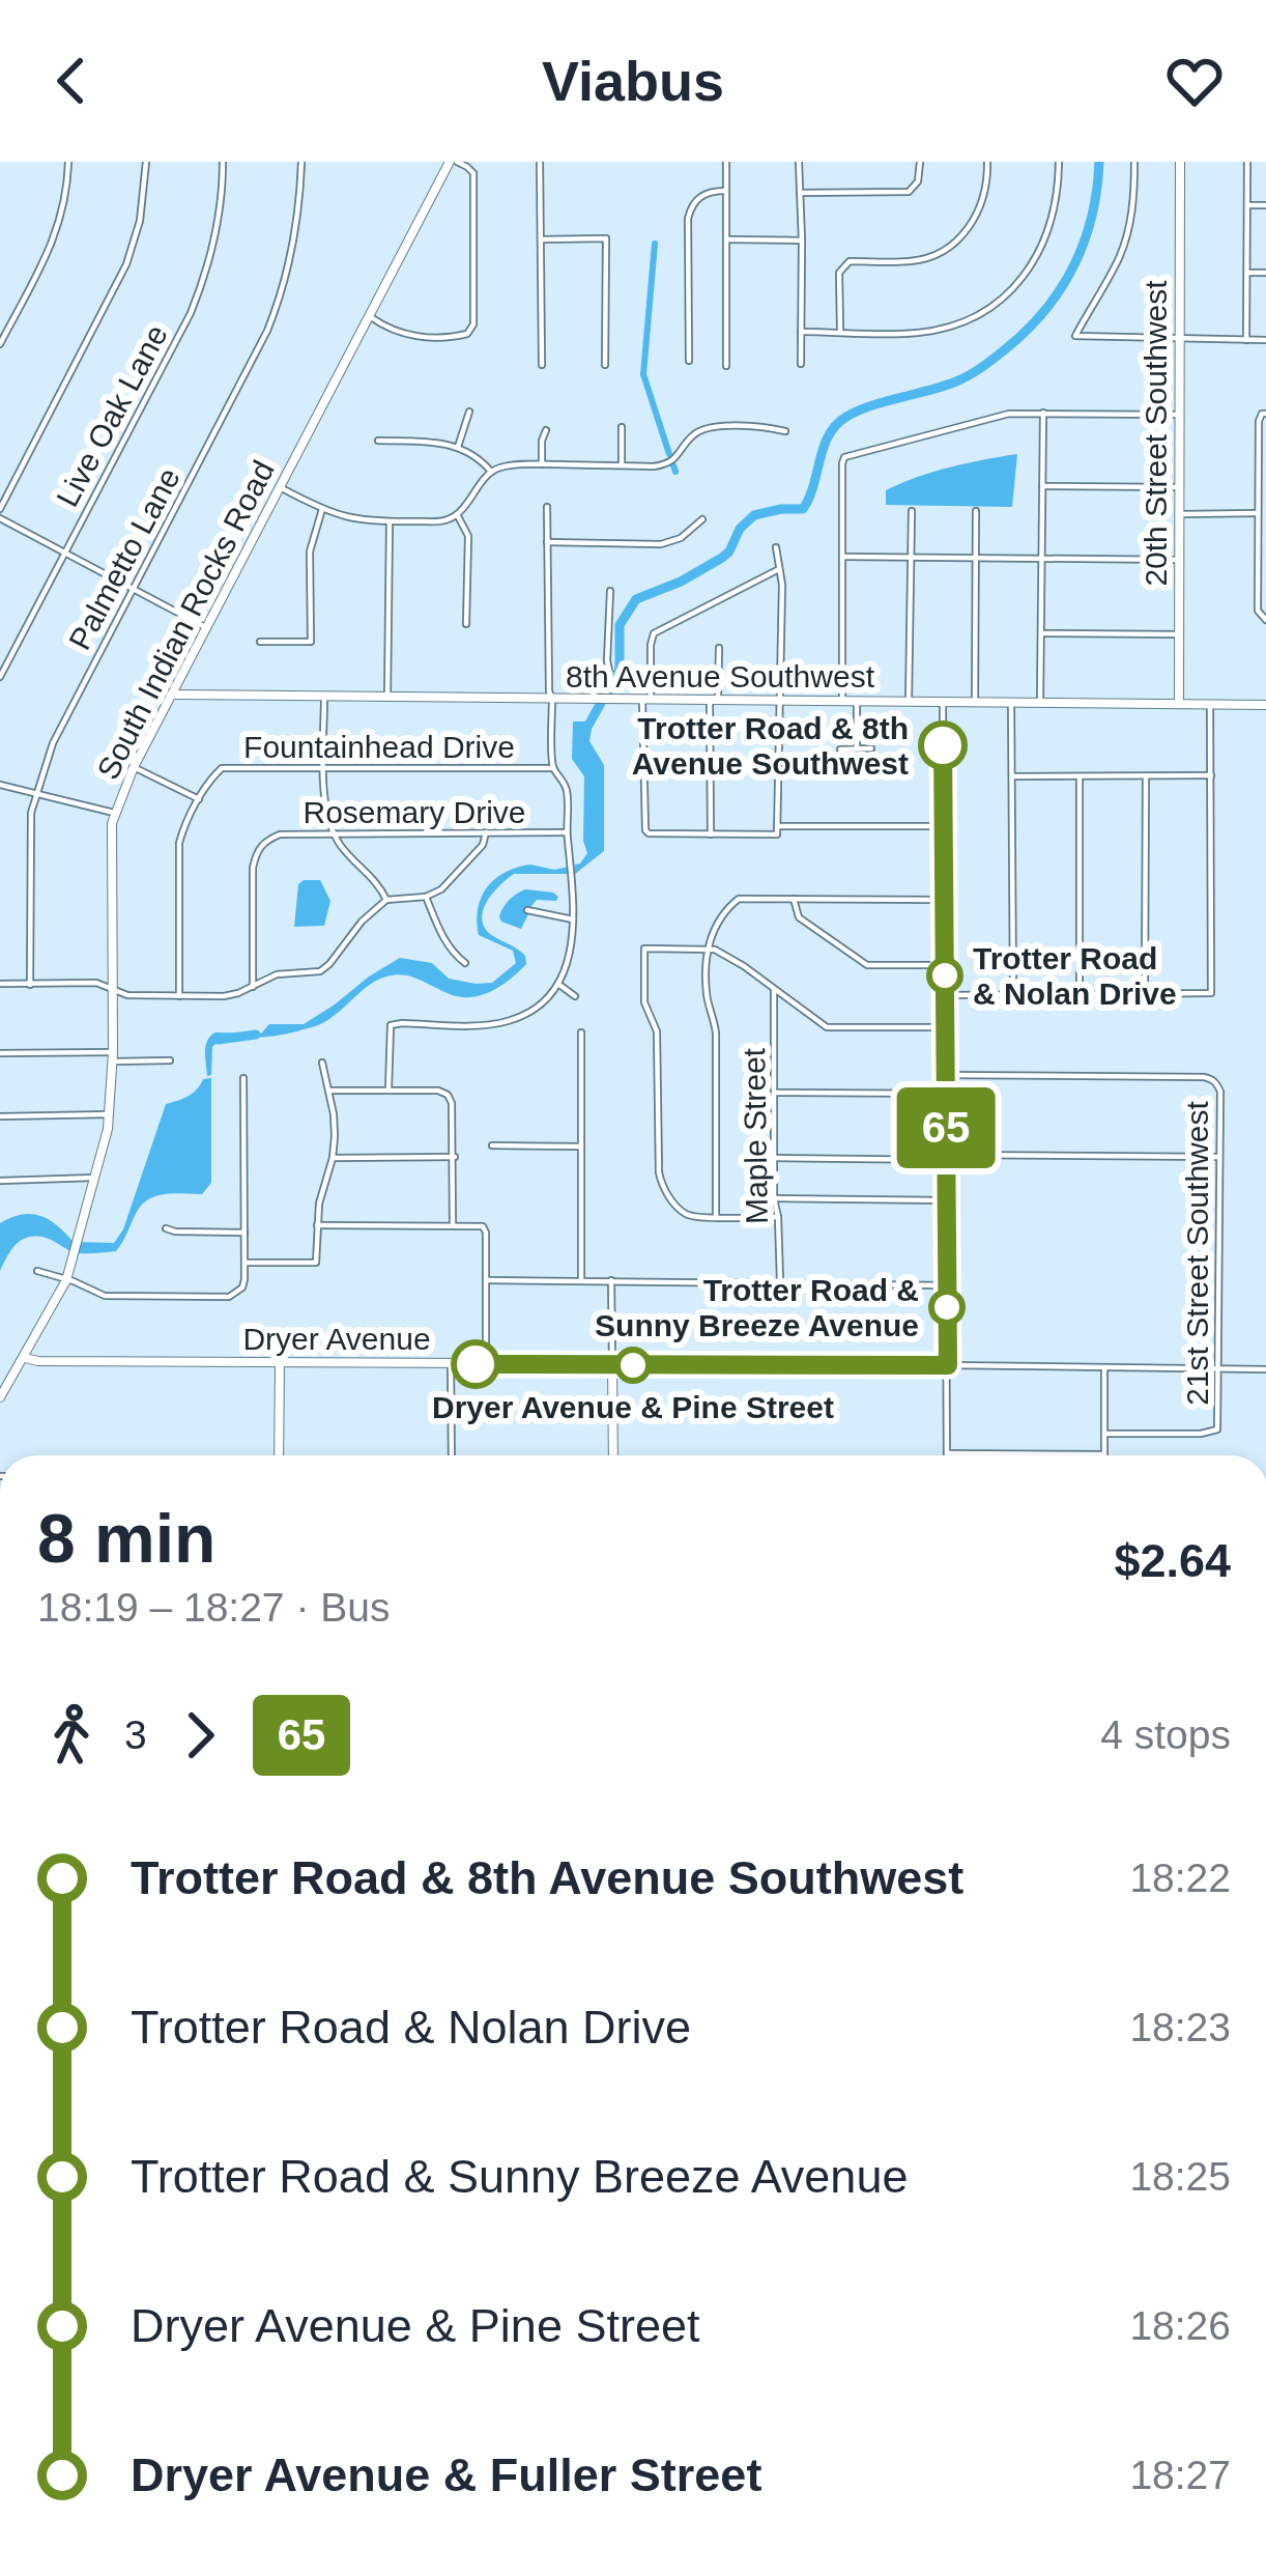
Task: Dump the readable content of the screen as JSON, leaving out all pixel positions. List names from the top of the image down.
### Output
{
  "streets": {
    "street": [
      "Live Oak Lane",
      "20th Street Southwest",
      "Palmetto Lane",
      "South Indian Rocks Road",
      "8th Avenue Southwest",
      "Fountainhead Drive",
      "Rosemary Drive",
      "Maple Street",
      "21st Street Southwest",
      "Dryer Avenue"
    ]
  },
  "crossings": [
    ["20th Street Southwest", "8th Avenue Southwest"],
    ["South Indian Rocks Road", "8th Avenue Southwest"],
    ["South Indian Rocks Road", "Dryer Avenue"]
  ],
  "places": [
    "Trotter Road & 8th Avenue Southwest",
    "Trotter Road & Nolan Drive",
    "Trotter Road & Sunny Breeze Avenue",
    "Dryer Avenue & Pine Street"
  ],
  "lines": ["bus line 65"],
  "page": {
    "header": "Viabus",
    "on_map": "65",
    "heading": ["8 min", "18:19 – 18:27 · Bus", "$2.64"],
    "legs": ["3", "65", "4 stops"],
    "list": [
      {
        "name": "Trotter Road & 8th Avenue Southwest",
        "value": "18:22"
      },
      {
        "name": "Trotter Road & Nolan Drive",
        "value": "18:23"
      },
      {
        "name": "Trotter Road & Sunny Breeze Avenue",
        "value": "18:25"
      },
      {
        "name": "Dryer Avenue & Pine Street",
        "value": "18:26"
      },
      {
        "name": "Dryer Avenue & Fuller Street",
        "value": "18:27"
      }
    ]
  }
}
